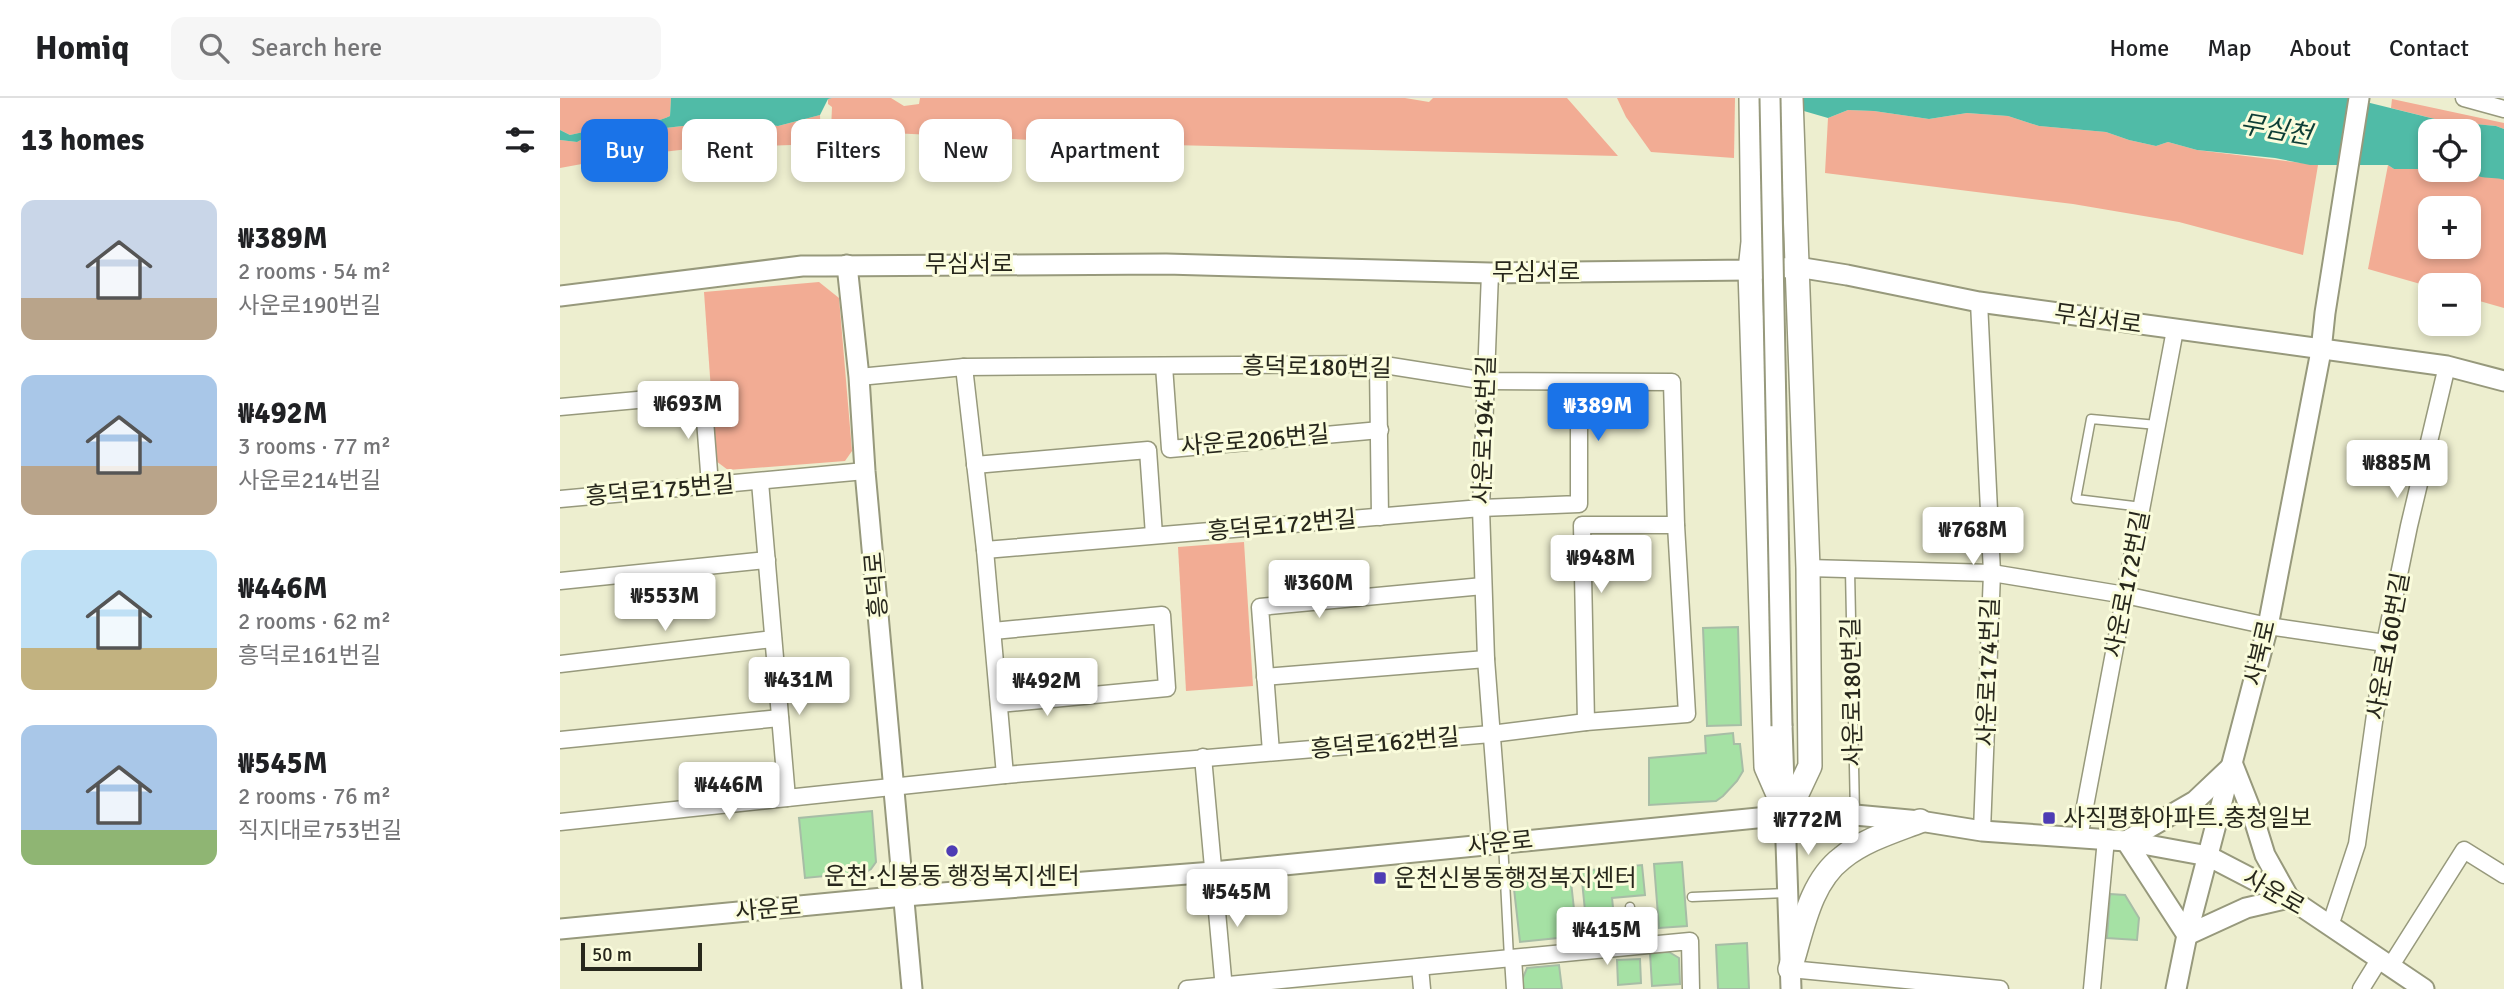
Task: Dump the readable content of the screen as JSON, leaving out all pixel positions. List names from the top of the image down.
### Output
{
  "streets": {
    "street": [
      "무심서로",
      "흥덕로180번길",
      "사운로194번길",
      "사운로206번길",
      "흥덕로175번길",
      "흥덕로172번길",
      "사운로172번길",
      "흥덕로",
      "사운로160번길",
      "사북로",
      "사운로174번길",
      "흥덕로162번길",
      "사운로"
    ],
    "lane": ["사운로180번길"]
  },
  "crossings": [
    ["무심서로", "사운로194번길"],
    ["무심서로", "사운로172번길"],
    ["무심서로", "흥덕로"],
    ["무심서로", "사운로160번길"],
    ["무심서로", "사북로"],
    ["무심서로", "사운로174번길"],
    ["흥덕로180번길", "사운로194번길"],
    ["흥덕로180번길", "사운로206번길"],
    ["흥덕로180번길", "흥덕로172번길"],
    ["흥덕로180번길", "흥덕로"],
    ["흥덕로180번길", "흥덕로162번길"],
    ["사운로194번길", "흥덕로172번길"],
    ["사운로194번길", "흥덕로162번길"],
    ["사운로194번길", "사운로"],
    ["사운로206번길", "흥덕로172번길"],
    ["흥덕로175번길", "흥덕로"],
    ["흥덕로175번길", "흥덕로162번길"],
    ["사운로172번길", "사운로"],
    ["흥덕로", "흥덕로162번길"],
    ["흥덕로", "사운로"],
    ["사운로160번길", "사운로"],
    ["사북로", "사운로"],
    ["사운로174번길", "사운로"],
    ["사운로180번길", "사운로"]
  ],
  "water": ["무심천"],
  "places": {
    "transit": ["사직평화아파트.충청일보", "운천신봉동행정복지센터"],
    "other": ["운천·신봉동 행정복지센터"]
  },
  "scale_bar": "50 m",
  "page": {
    "header": "Homiq",
    "search": "Search here",
    "nav": [
      "Home",
      "Map",
      "About",
      "Contact"
    ],
    "heading": "13 homes",
    "map_buttons": ["+", "−"],
    "chip": [
      "Buy",
      "Rent",
      "Filters",
      "New",
      "Apartment"
    ],
    "list": [
      {
        "name": "₩389M",
        "note": "2 rooms · 54 m² · 사운로190번길"
      },
      {
        "name": "₩492M",
        "note": "3 rooms · 77 m² · 사운로214번길"
      },
      {
        "name": "₩446M",
        "note": "2 rooms · 62 m² · 흥덕로161번길"
      },
      {
        "name": "₩545M",
        "note": "2 rooms · 76 m² · 직지대로753번길"
      }
    ],
    "price": [
      "₩693M",
      "₩389M",
      "₩885M",
      "₩768M",
      "₩948M",
      "₩360M",
      "₩553M",
      "₩431M",
      "₩492M",
      "₩446M",
      "₩772M",
      "₩545M",
      "₩415M"
    ],
    "scale": "50 m"
  }
}
